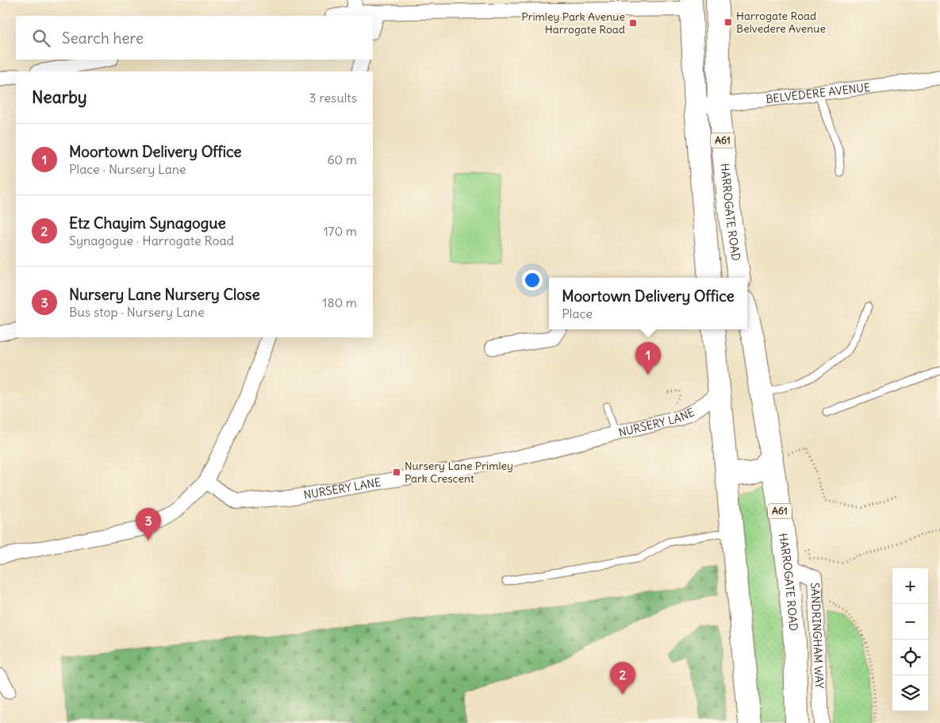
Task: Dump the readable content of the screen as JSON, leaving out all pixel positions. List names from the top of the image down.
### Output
{
  "streets": {
    "highway": ["A61", "HARROGATE ROAD"],
    "street": ["BELVEDERE AVENUE", "NURSERY LANE", "SANDRINGHAM WAY"]
  },
  "crossings": [
    ["BELVEDERE AVENUE", "A61"],
    ["BELVEDERE AVENUE", "HARROGATE ROAD"],
    ["HARROGATE ROAD", "SANDRINGHAM WAY"]
  ],
  "places": {
    "transit": ["Harrogate Road Belvedere Avenue", "Primley Park Avenue Harrogate Road", "Nursery Lane Primley Park Crescent"]
  },
  "page": {
    "search": "Search here",
    "heading": ["Nearby", "3 results"],
    "list": [
      {
        "mark": "1",
        "name": "Moortown Delivery Office",
        "note": "Place · Nursery Lane",
        "value": "60 m"
      },
      {
        "mark": "2",
        "name": "Etz Chayim Synagogue",
        "note": "Synagogue · Harrogate Road",
        "value": "170 m"
      },
      {
        "mark": "3",
        "name": "Nursery Lane Nursery Close",
        "note": "Bus stop · Nursery Lane",
        "value": "180 m"
      }
    ],
    "popup": ["Moortown Delivery Office", "Place"],
    "pins": ["1", "3", "2"],
    "map_buttons": ["+", "−"]
  }
}
